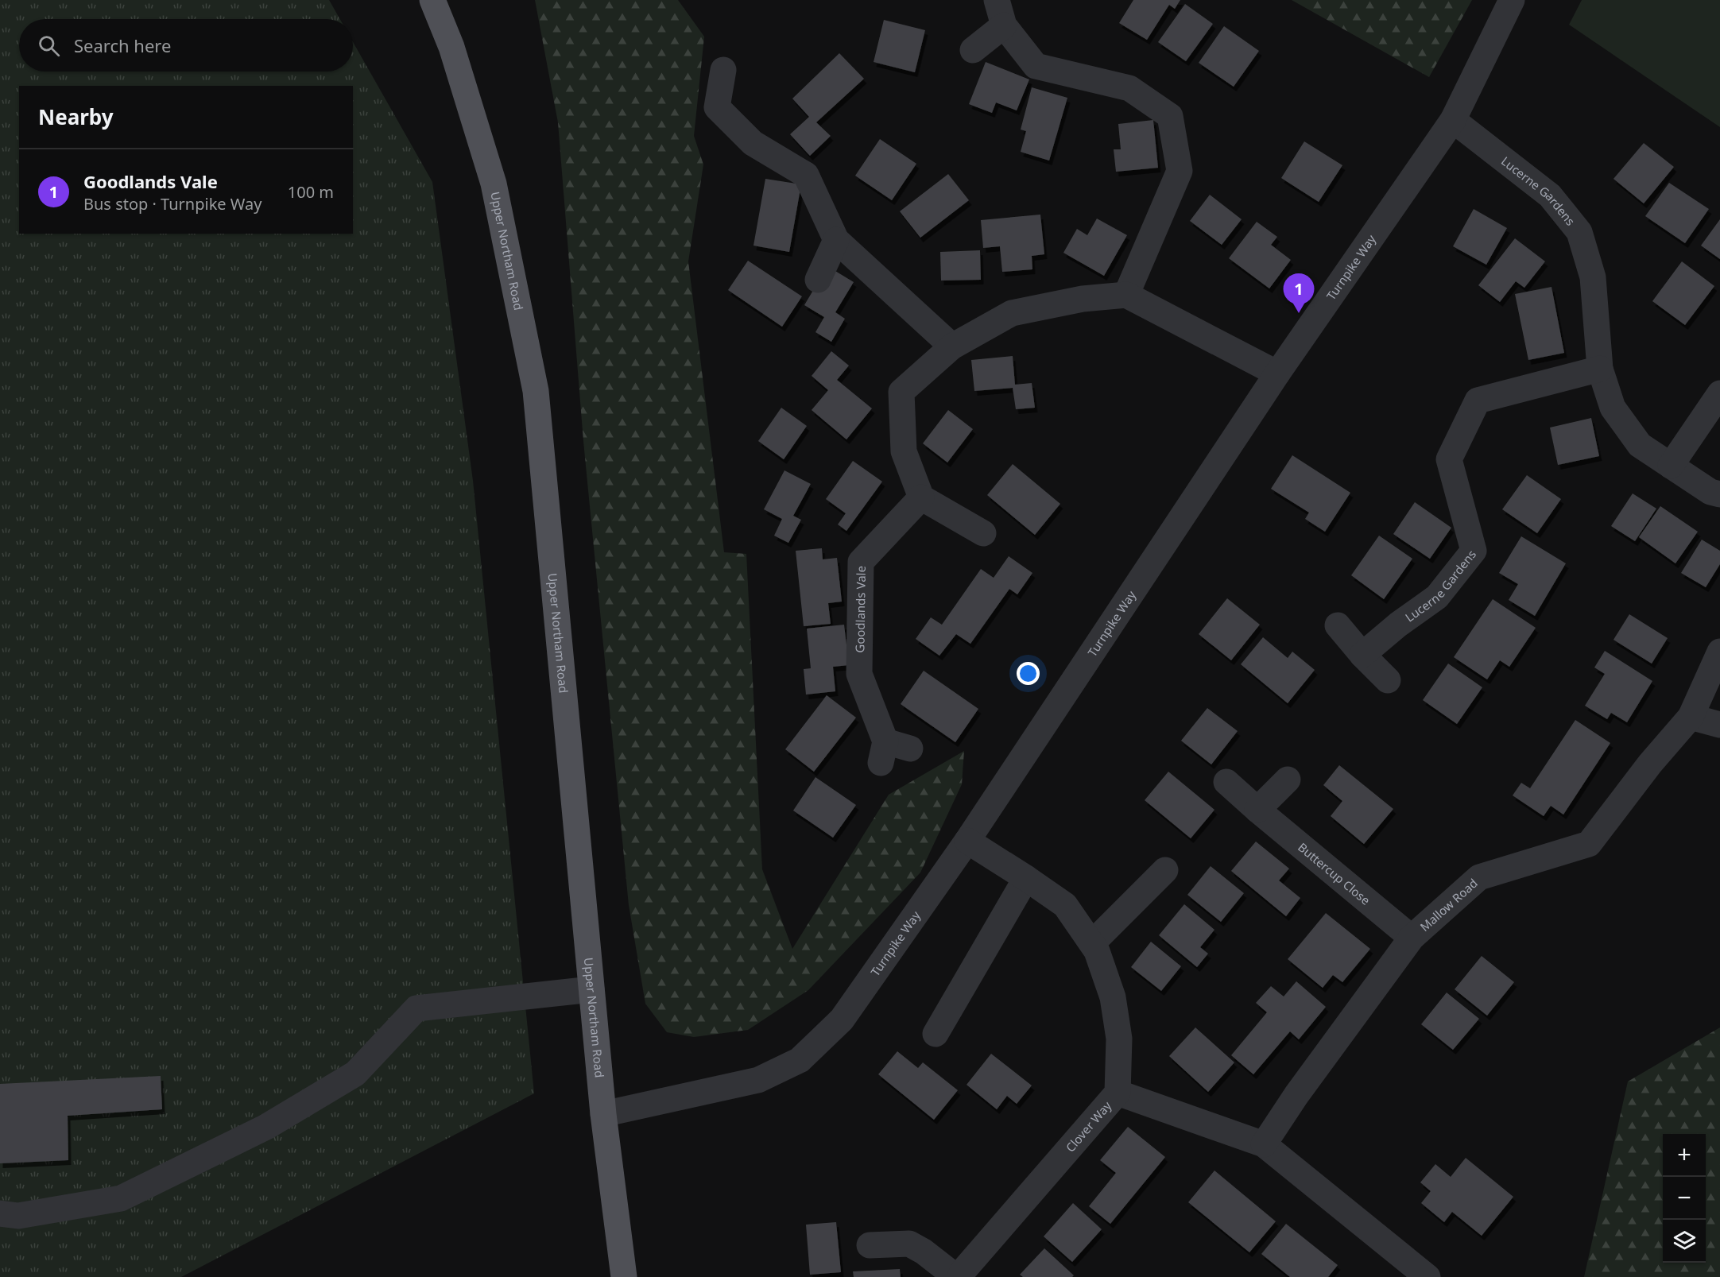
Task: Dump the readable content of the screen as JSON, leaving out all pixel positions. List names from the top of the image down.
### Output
{
  "streets": {
    "main road": ["Upper Northam Road"],
    "street": [
      "Lucerne Gardens",
      "Turnpike Way",
      "Goodlands Vale",
      "Buttercup Close",
      "Mallow Road",
      "Clover Way"
    ]
  },
  "crossings": [
    ["Lucerne Gardens", "Turnpike Way"],
    ["Upper Northam Road", "Turnpike Way"],
    ["Turnpike Way", "Clover Way"],
    ["Buttercup Close", "Mallow Road"]
  ],
  "page": {
    "search": "Search here",
    "heading": "Nearby",
    "list": [
      {
        "mark": "1",
        "name": "Goodlands Vale",
        "note": "Bus stop · Turnpike Way",
        "value": "100 m"
      }
    ],
    "pins": "1",
    "map_buttons": ["+", "−"]
  }
}
